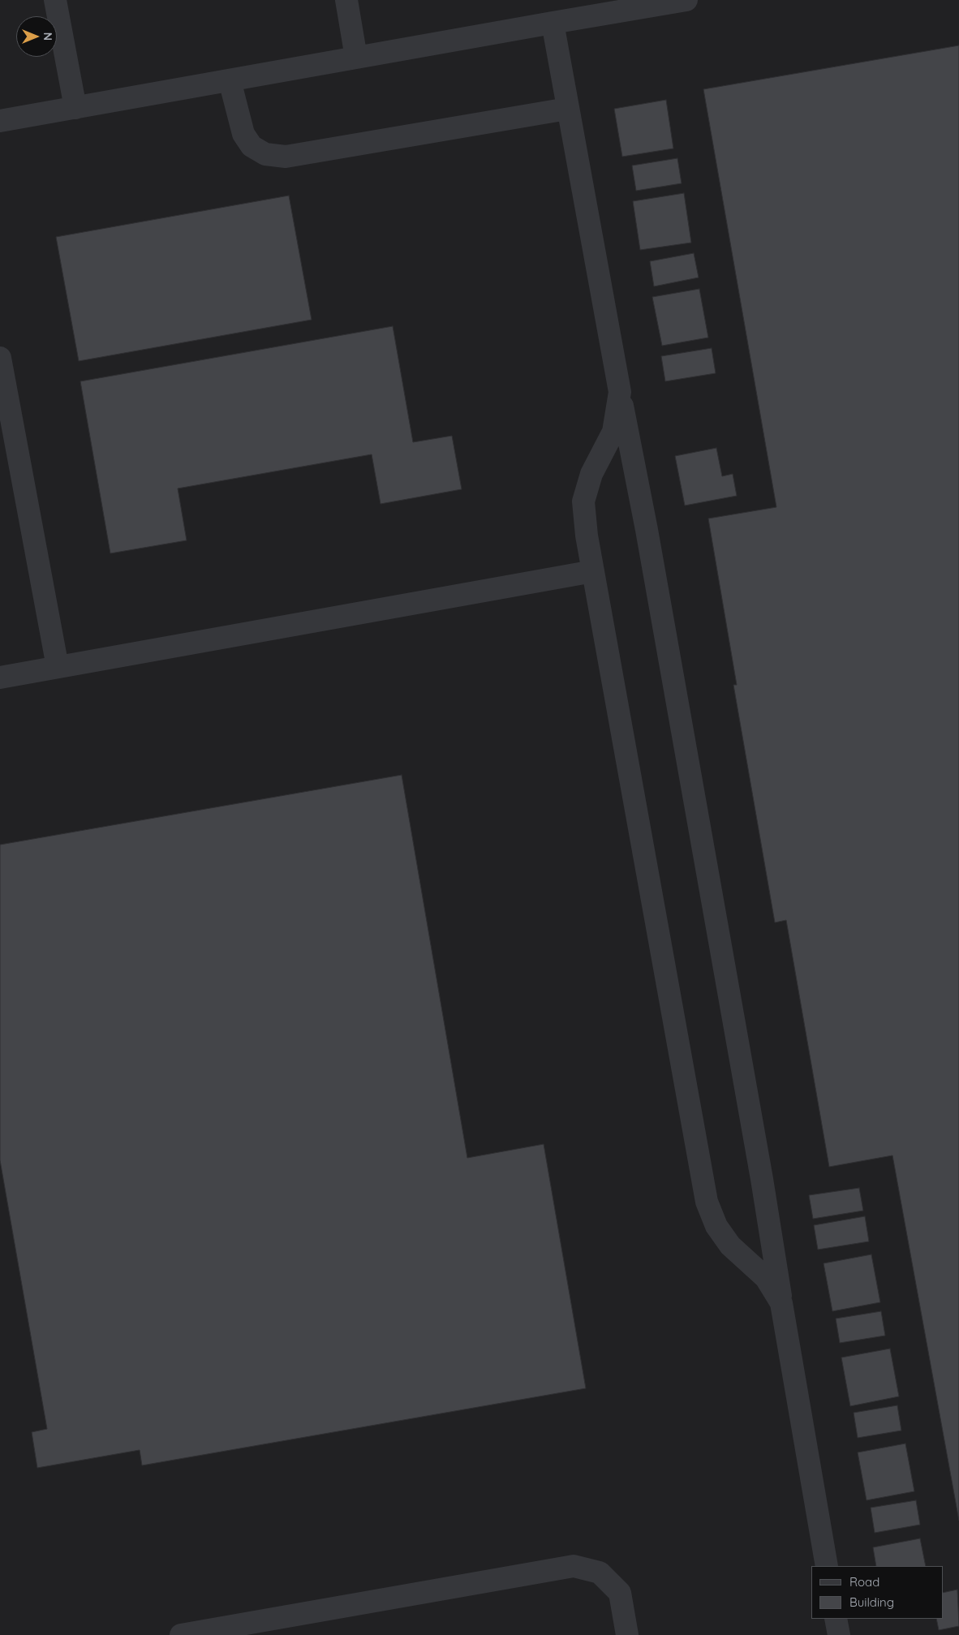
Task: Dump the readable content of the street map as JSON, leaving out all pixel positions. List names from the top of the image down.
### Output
{
  "legend": ["Road", "Building"],
  "north": "right"
}
